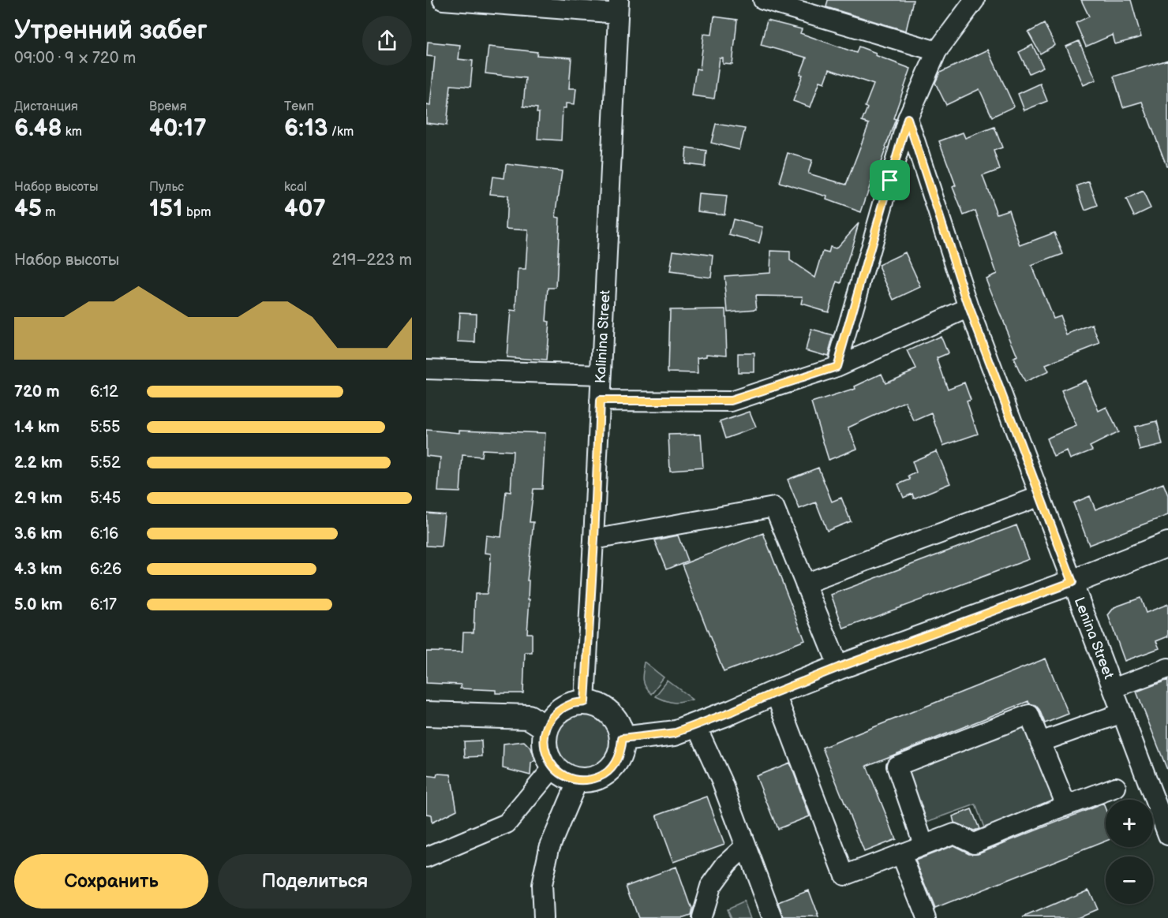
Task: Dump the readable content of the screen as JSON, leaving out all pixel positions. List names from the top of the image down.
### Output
{
  "streets": {
    "street": ["Kalinina Street", "Lenina Street"]
  },
  "page": {
    "heading": ["Утренний забег", "09:00 · 9 × 720 m"],
    "stats": [
      ["Дистанция", "6.48 km"],
      ["Время", "40:17"],
      ["Темп", "6:13 /km"],
      ["Набор высоты", "45 m"],
      ["Пульс", "151 bpm"],
      ["kcal", "407"]
    ],
    "chart": ["Набор высоты", "219–223 m"],
    "list": [
      {
        "name": "720 m",
        "note": "6:12"
      },
      {
        "name": "1.4 km",
        "note": "5:55"
      },
      {
        "name": "2.2 km",
        "note": "5:52"
      },
      {
        "name": "2.9 km",
        "note": "5:45"
      },
      {
        "name": "3.6 km",
        "note": "6:16"
      },
      {
        "name": "4.3 km",
        "note": "6:26"
      },
      {
        "name": "5.0 km",
        "note": "6:17"
      }
    ],
    "map_buttons": ["+", "−"],
    "buttons": ["Сохранить", "Поделиться"]
  }
}
